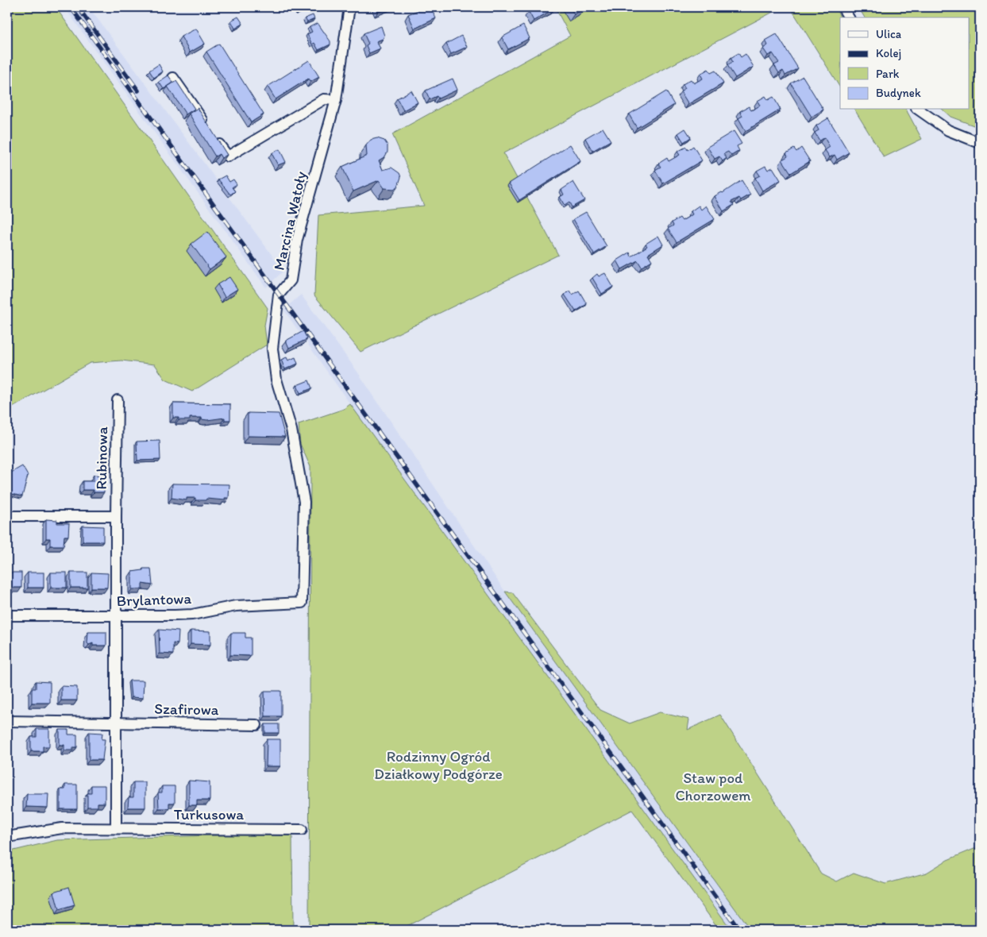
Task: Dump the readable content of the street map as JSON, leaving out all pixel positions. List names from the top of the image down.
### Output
{
  "streets": {
    "street": [
      "Marcina Watoły",
      "Rubinowa",
      "Brylantowa",
      "Szafirowa",
      "Turkusowa"
    ]
  },
  "crossings": [
    ["Marcina Watoły", "Brylantowa"],
    ["Rubinowa", "Brylantowa"]
  ],
  "parks": ["Rodzinny Ogród Działkowy Podgórze", "Staw pod Chorzowem"],
  "legend": [
    "Ulica",
    "Kolej",
    "Park",
    "Budynek"
  ]
}
